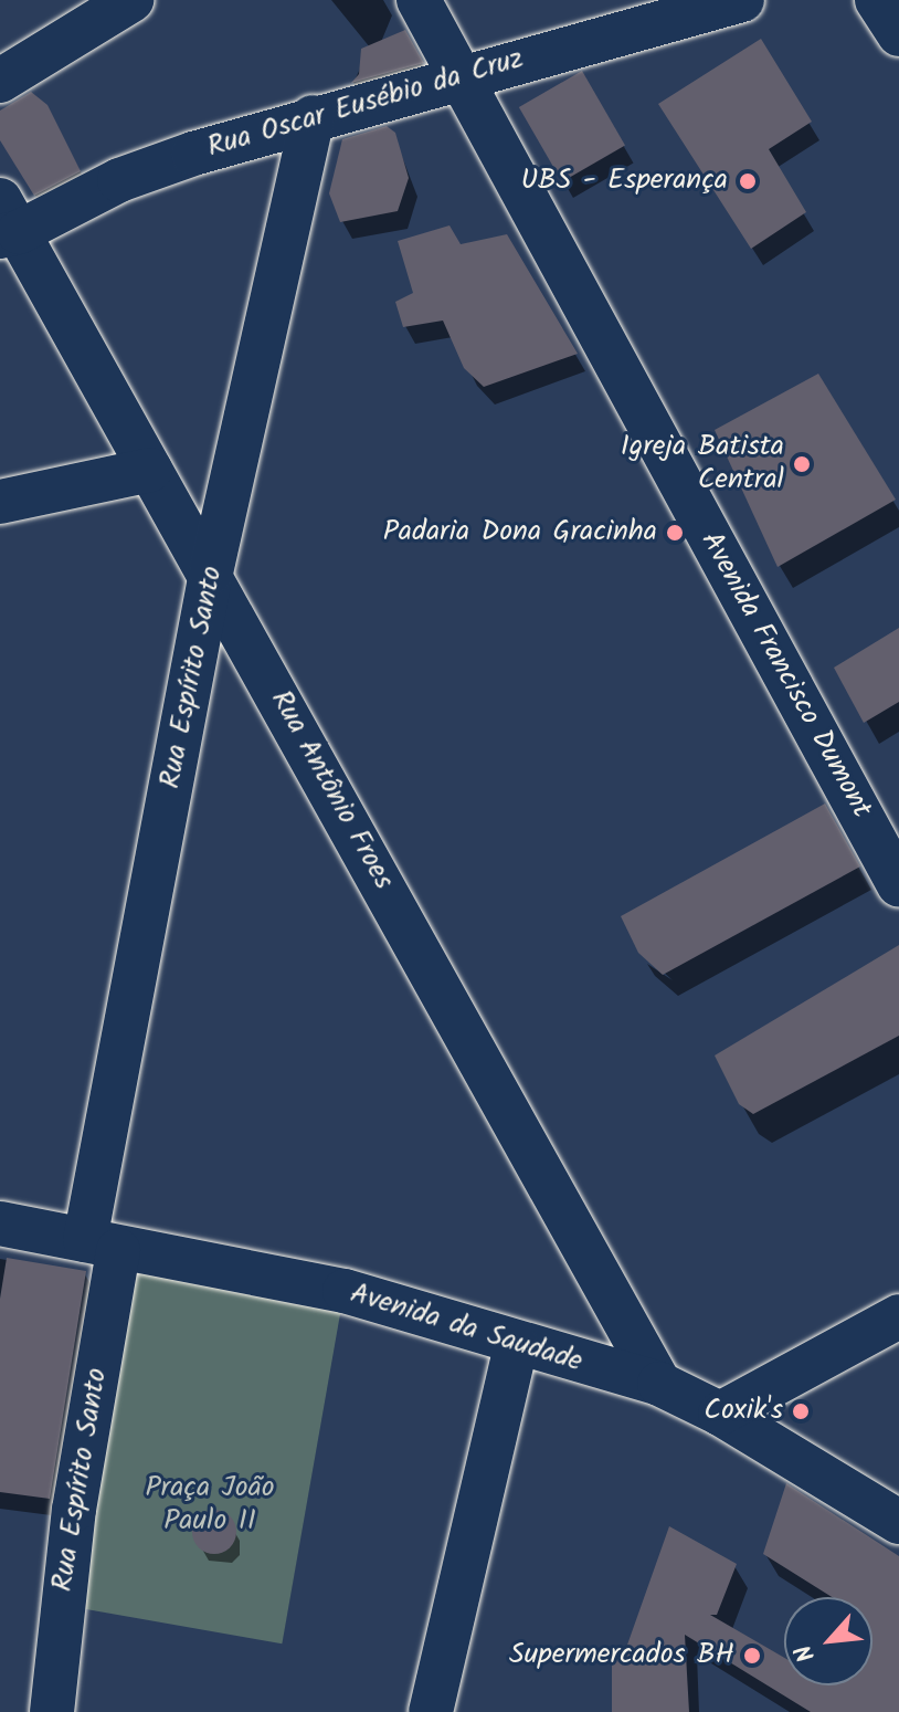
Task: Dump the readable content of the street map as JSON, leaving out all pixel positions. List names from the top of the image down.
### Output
{
  "streets": {
    "street": [
      "Rua Oscar Eusébio da Cruz",
      "Avenida Francisco Dumont",
      "Rua Espírito Santo",
      "Rua Antônio Froes",
      "Avenida da Saudade"
    ]
  },
  "crossings": [
    ["Rua Oscar Eusébio da Cruz", "Avenida Francisco Dumont"],
    ["Rua Oscar Eusébio da Cruz", "Rua Espírito Santo"],
    ["Rua Oscar Eusébio da Cruz", "Rua Antônio Froes"],
    ["Rua Espírito Santo", "Rua Antônio Froes"],
    ["Rua Espírito Santo", "Avenida da Saudade"],
    ["Rua Antônio Froes", "Avenida da Saudade"]
  ],
  "parks": ["Praça João Paulo II"],
  "places": [
    "UBS - Esperança",
    "Igreja Batista Central",
    "Padaria Dona Gracinha",
    "Coxik's",
    "Supermercados BH"
  ],
  "north": "bottom left"
}
